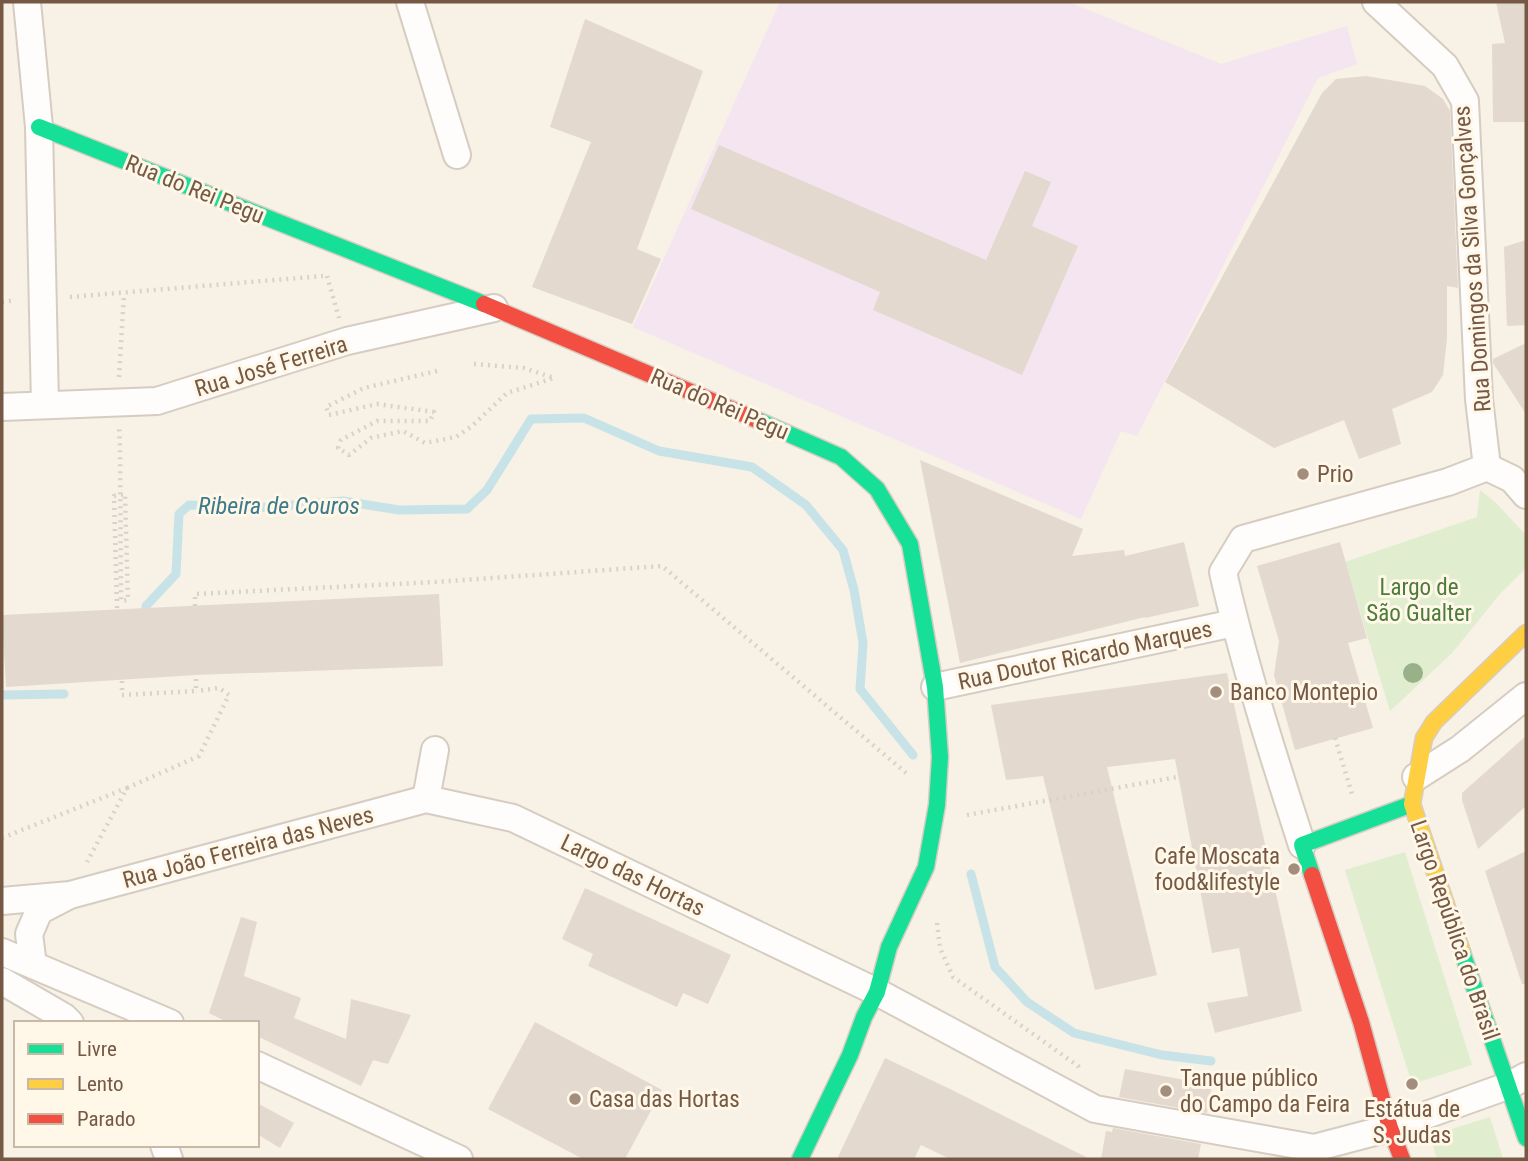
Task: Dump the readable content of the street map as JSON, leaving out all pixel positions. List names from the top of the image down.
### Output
{
  "streets": {
    "street": [
      "Rua do Rei Pegu",
      "Rua Domingos da Silva Gonçalves",
      "Rua José Ferreira",
      "Rua Doutor Ricardo Marques",
      "Rua João Ferreira das Neves",
      "Largo das Hortas",
      "Largo República do Brasil"
    ]
  },
  "crossings": [
    ["Rua do Rei Pegu", "Rua José Ferreira"],
    ["Rua do Rei Pegu", "Rua Doutor Ricardo Marques"],
    ["Rua do Rei Pegu", "Largo das Hortas"],
    ["Rua João Ferreira das Neves", "Largo das Hortas"]
  ],
  "water": ["Ribeira de Couros"],
  "parks": ["Largo de São Gualter"],
  "places": [
    "Prio",
    "Banco Montepio",
    "Cafe Moscata food&lifestyle",
    "Estátua de S. Judas",
    "Tanque público do Campo da Feira",
    "Casa das Hortas"
  ],
  "legend": ["Livre", "Lento", "Parado"]
}
